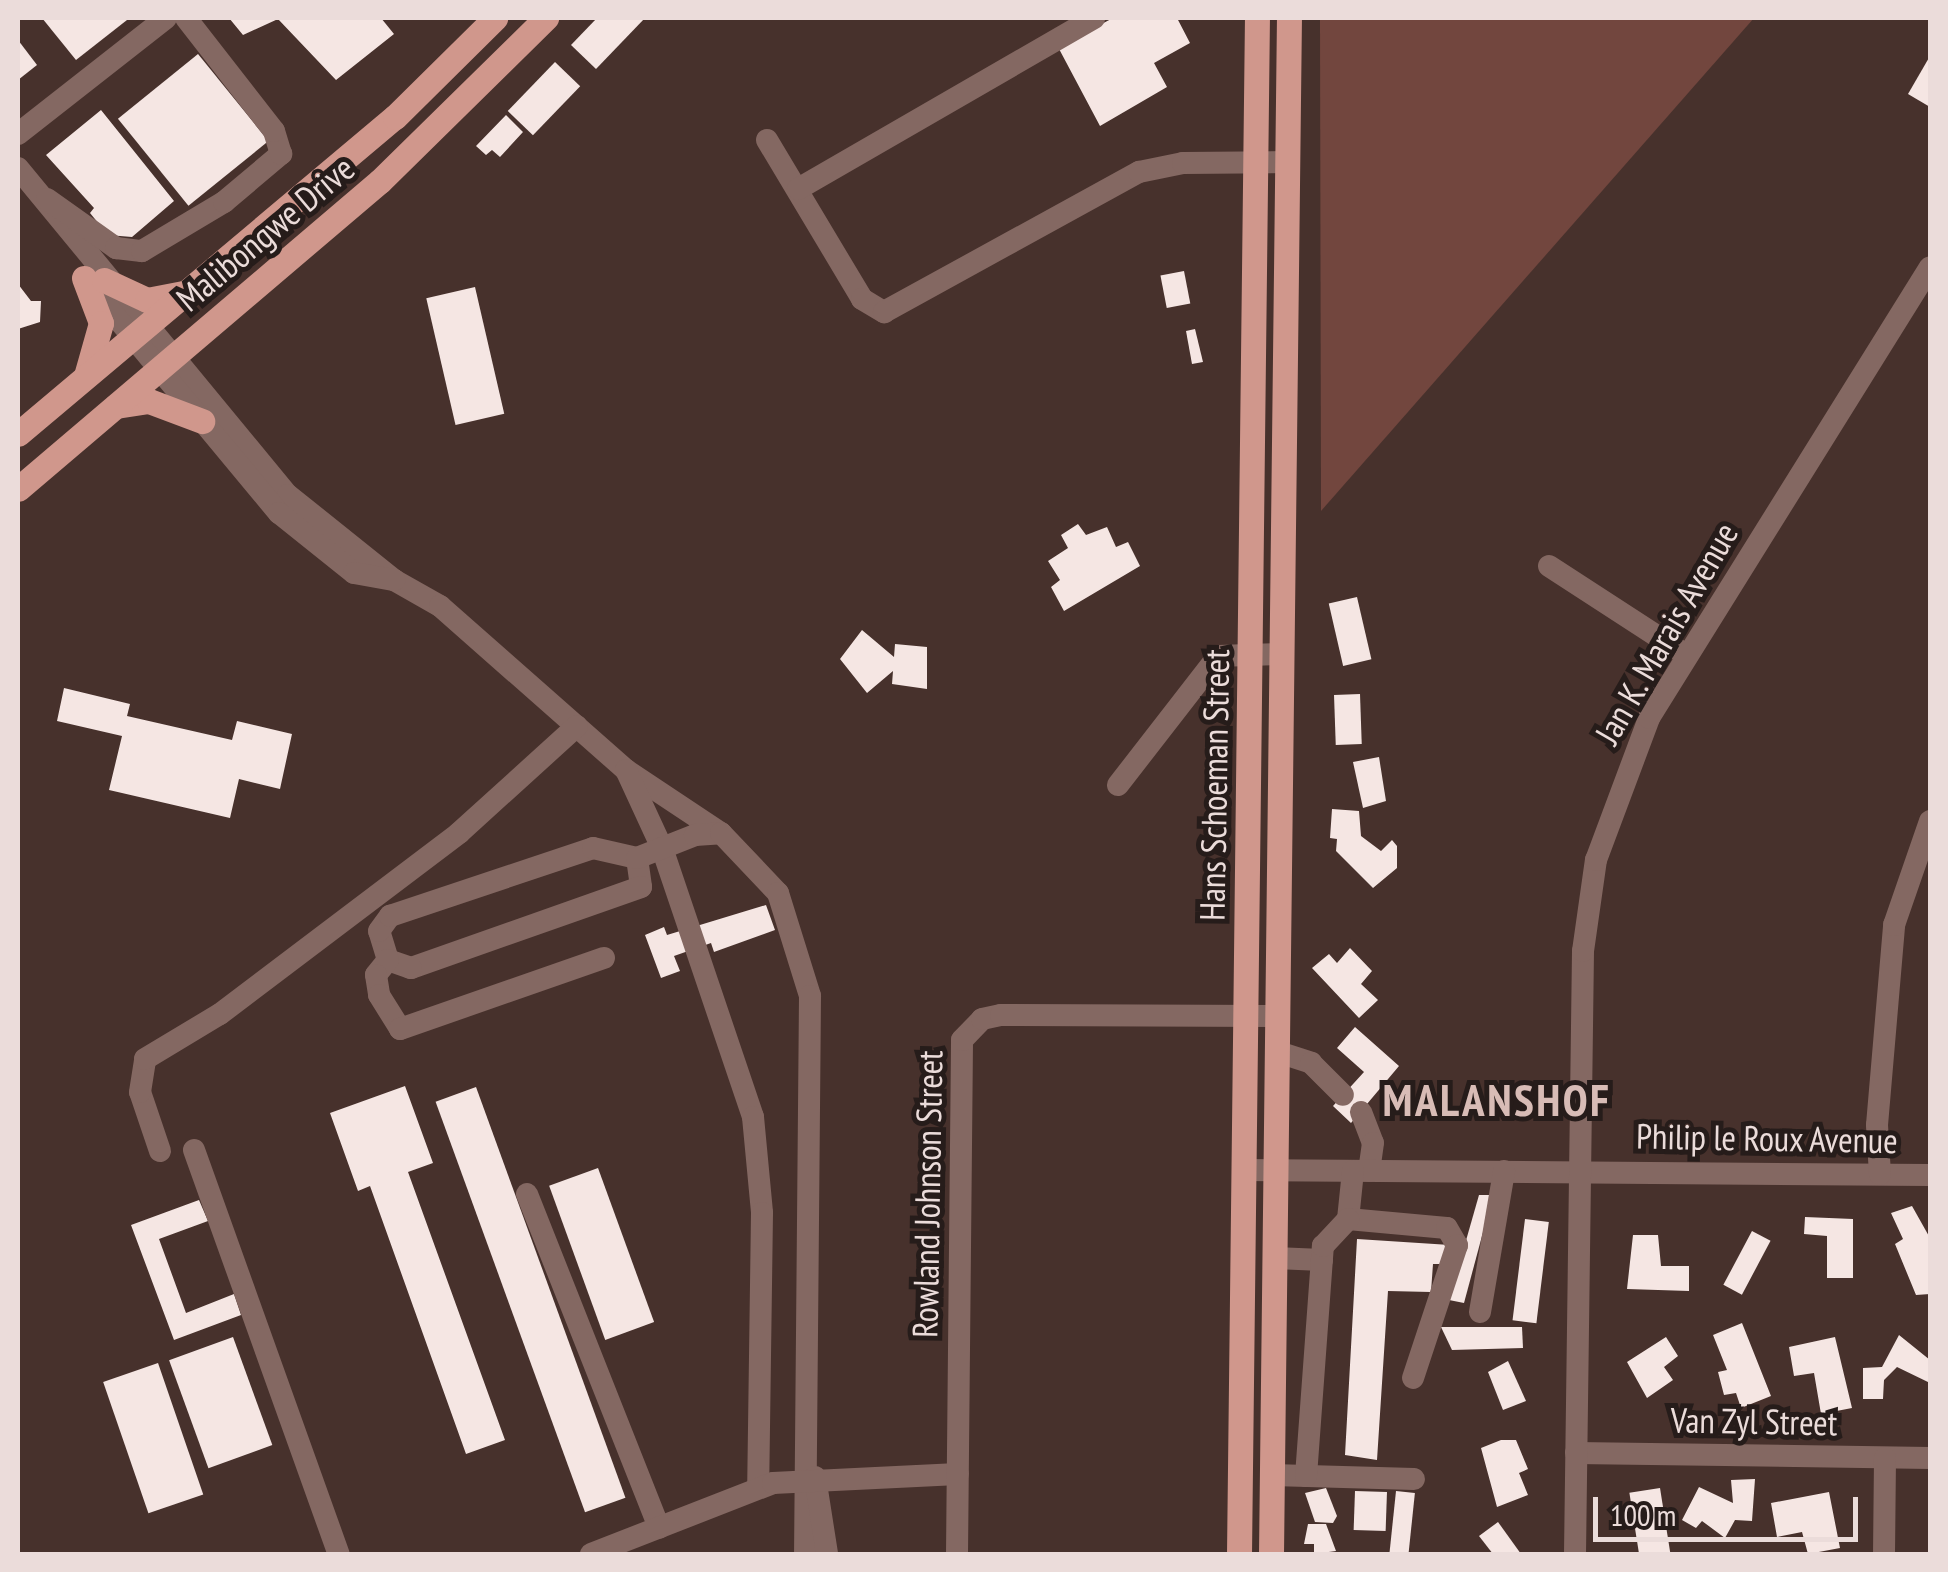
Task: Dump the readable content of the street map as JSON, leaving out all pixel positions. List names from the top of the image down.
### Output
{
  "streets": {
    "main road": ["Malibongwe Drive", "Hans Schoeman Street"],
    "street": [
      "Jan K. Marais Avenue",
      "Philip le Roux Avenue",
      "Rowland Johnson Street",
      "Van Zyl Street"
    ]
  },
  "crossings": [
    ["Jan K. Marais Avenue", "Philip le Roux Avenue"],
    ["Jan K. Marais Avenue", "Van Zyl Street"],
    ["Hans Schoeman Street", "Philip le Roux Avenue"],
    ["Hans Schoeman Street", "Rowland Johnson Street"]
  ],
  "districts": ["MALANSHOF"],
  "scale_bar": "100 m"
}
